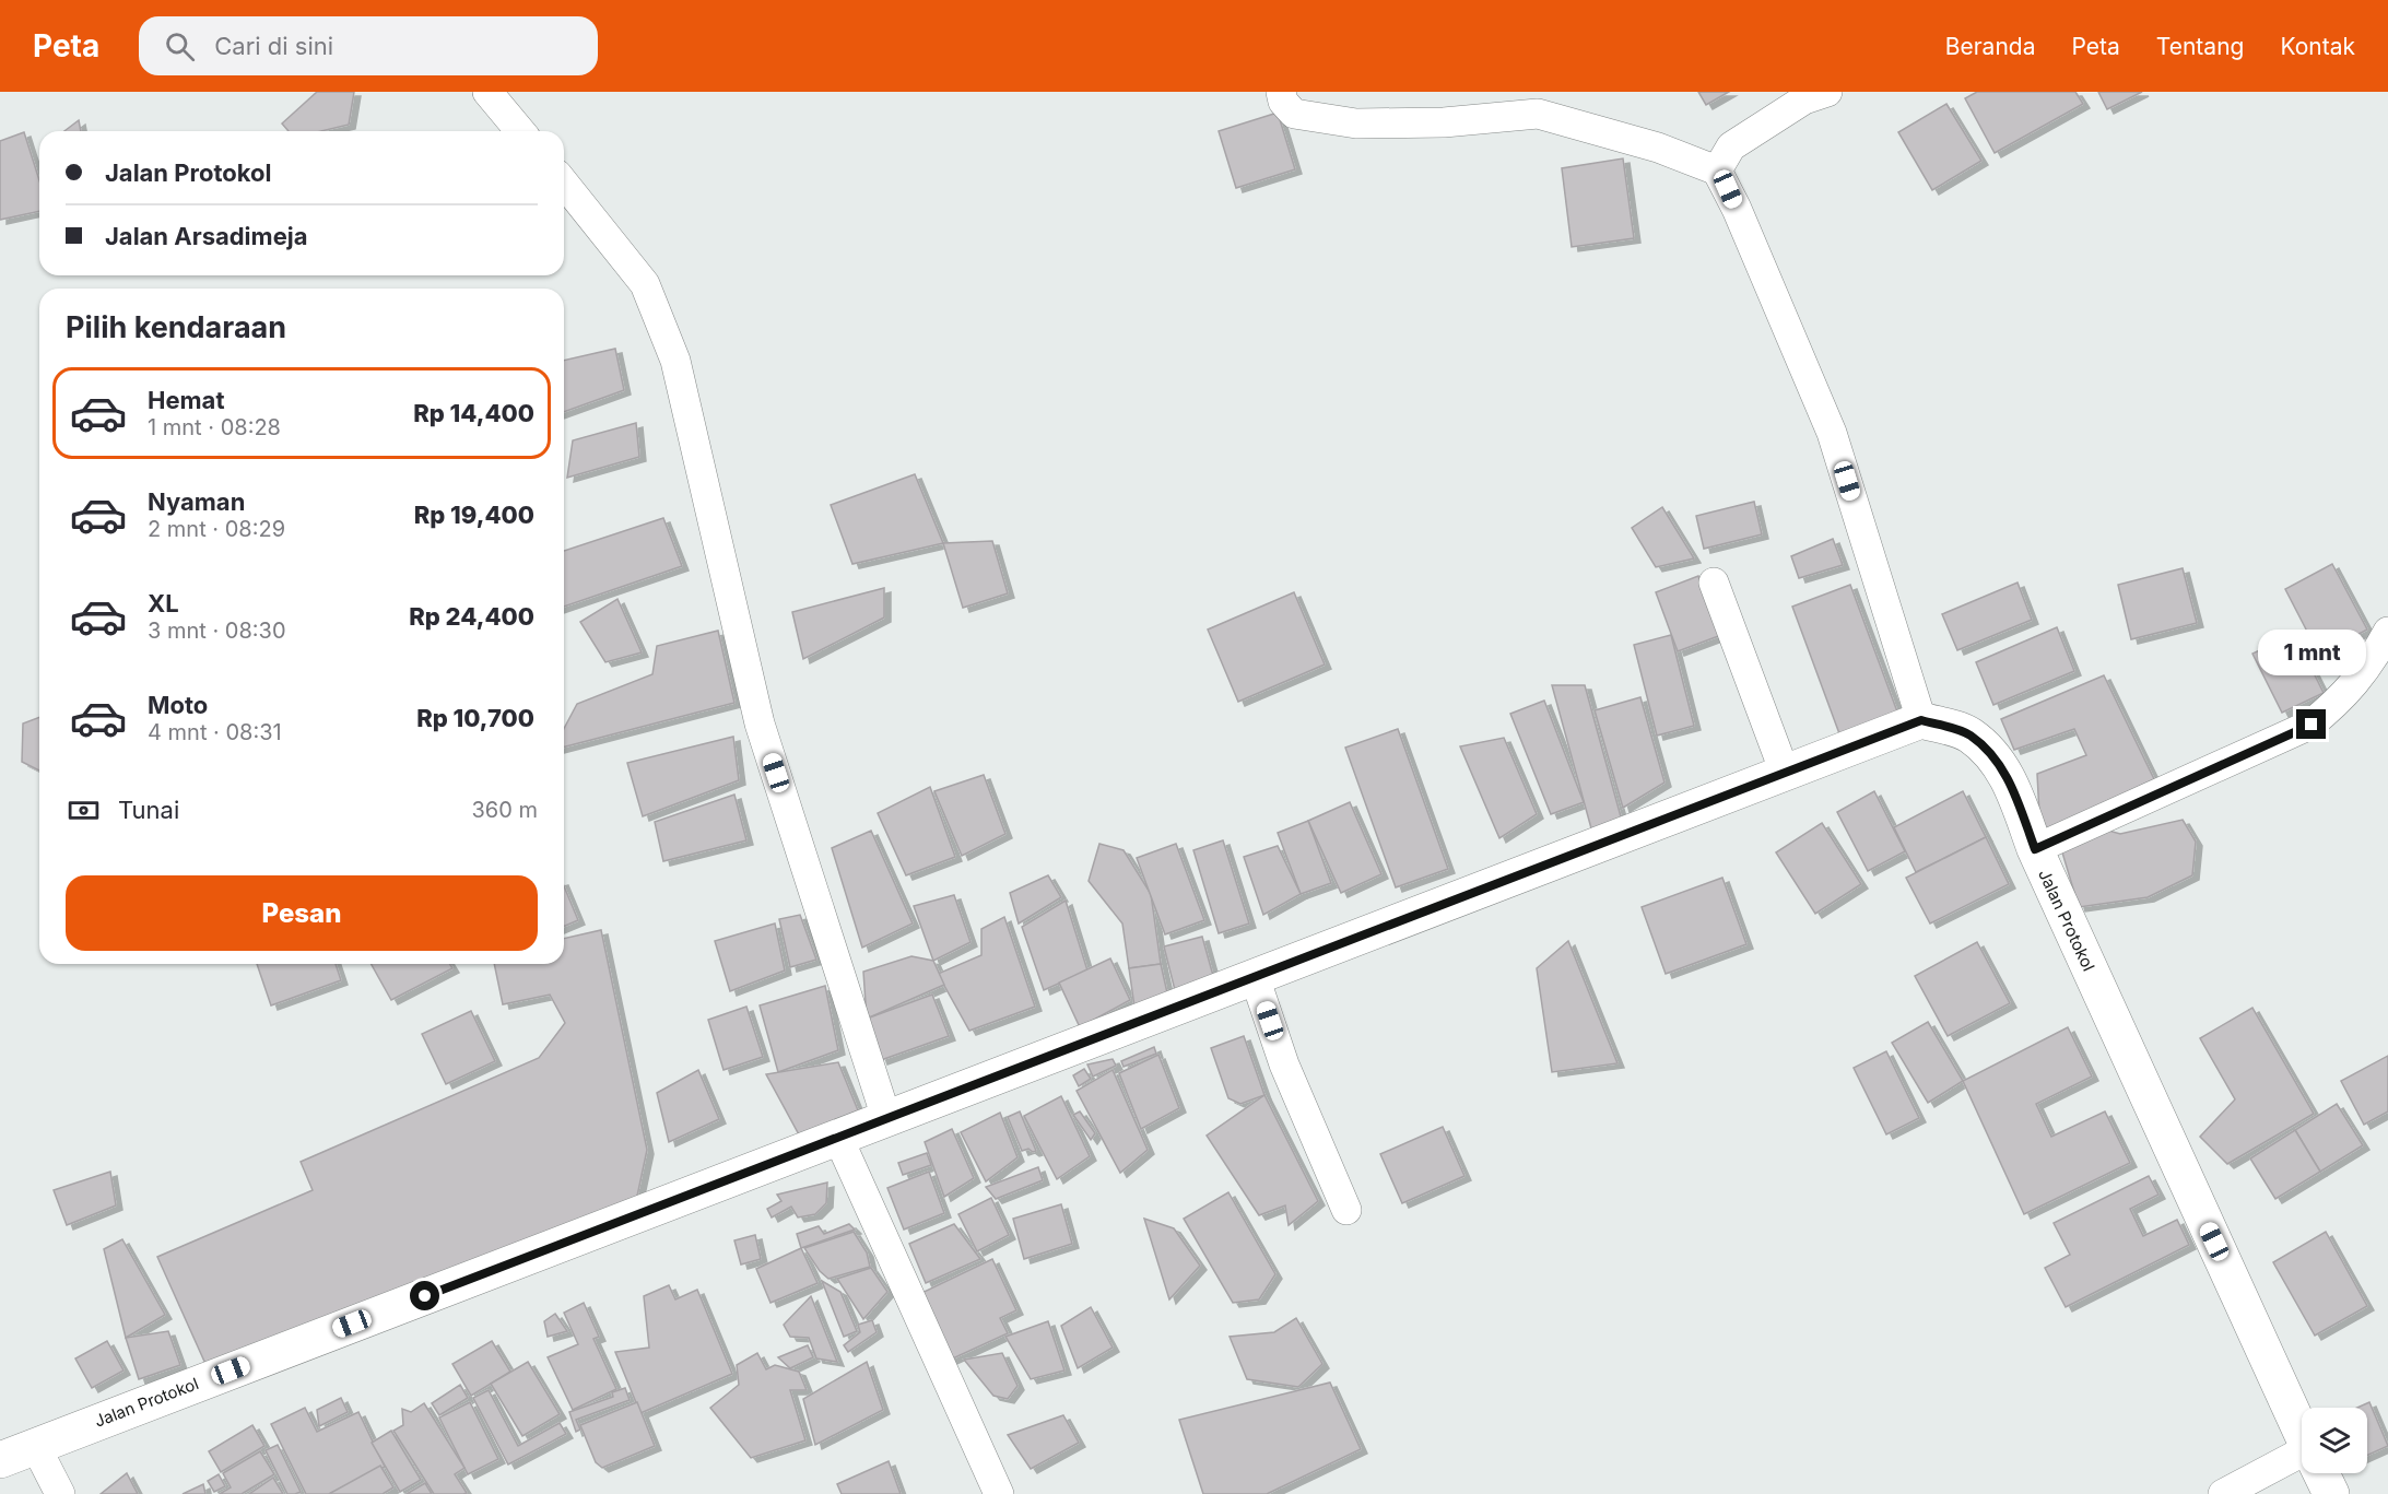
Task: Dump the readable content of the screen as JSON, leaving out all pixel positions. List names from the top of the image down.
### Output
{
  "streets": {
    "street": ["Jalan Protokol"]
  },
  "page": {
    "header": "Peta",
    "search": "Cari di sini",
    "nav": [
      "Beranda",
      "Peta",
      "Tentang",
      "Kontak"
    ],
    "banner": ["Jalan Protokol", "Jalan Arsadimeja"],
    "heading": "Pilih kendaraan",
    "list": [
      {
        "name": "Hemat",
        "note": "1 mnt · 08:28",
        "value": "Rp 14,400"
      },
      {
        "name": "Nyaman",
        "note": "2 mnt · 08:29",
        "value": "Rp 19,400"
      },
      {
        "name": "XL",
        "note": "3 mnt · 08:30",
        "value": "Rp 24,400"
      },
      {
        "name": "Moto",
        "note": "4 mnt · 08:31",
        "value": "Rp 10,700"
      }
    ],
    "bubble": "1 mnt",
    "pay": ["Tunai", "360 m"],
    "buttons": "Pesan"
  }
}
